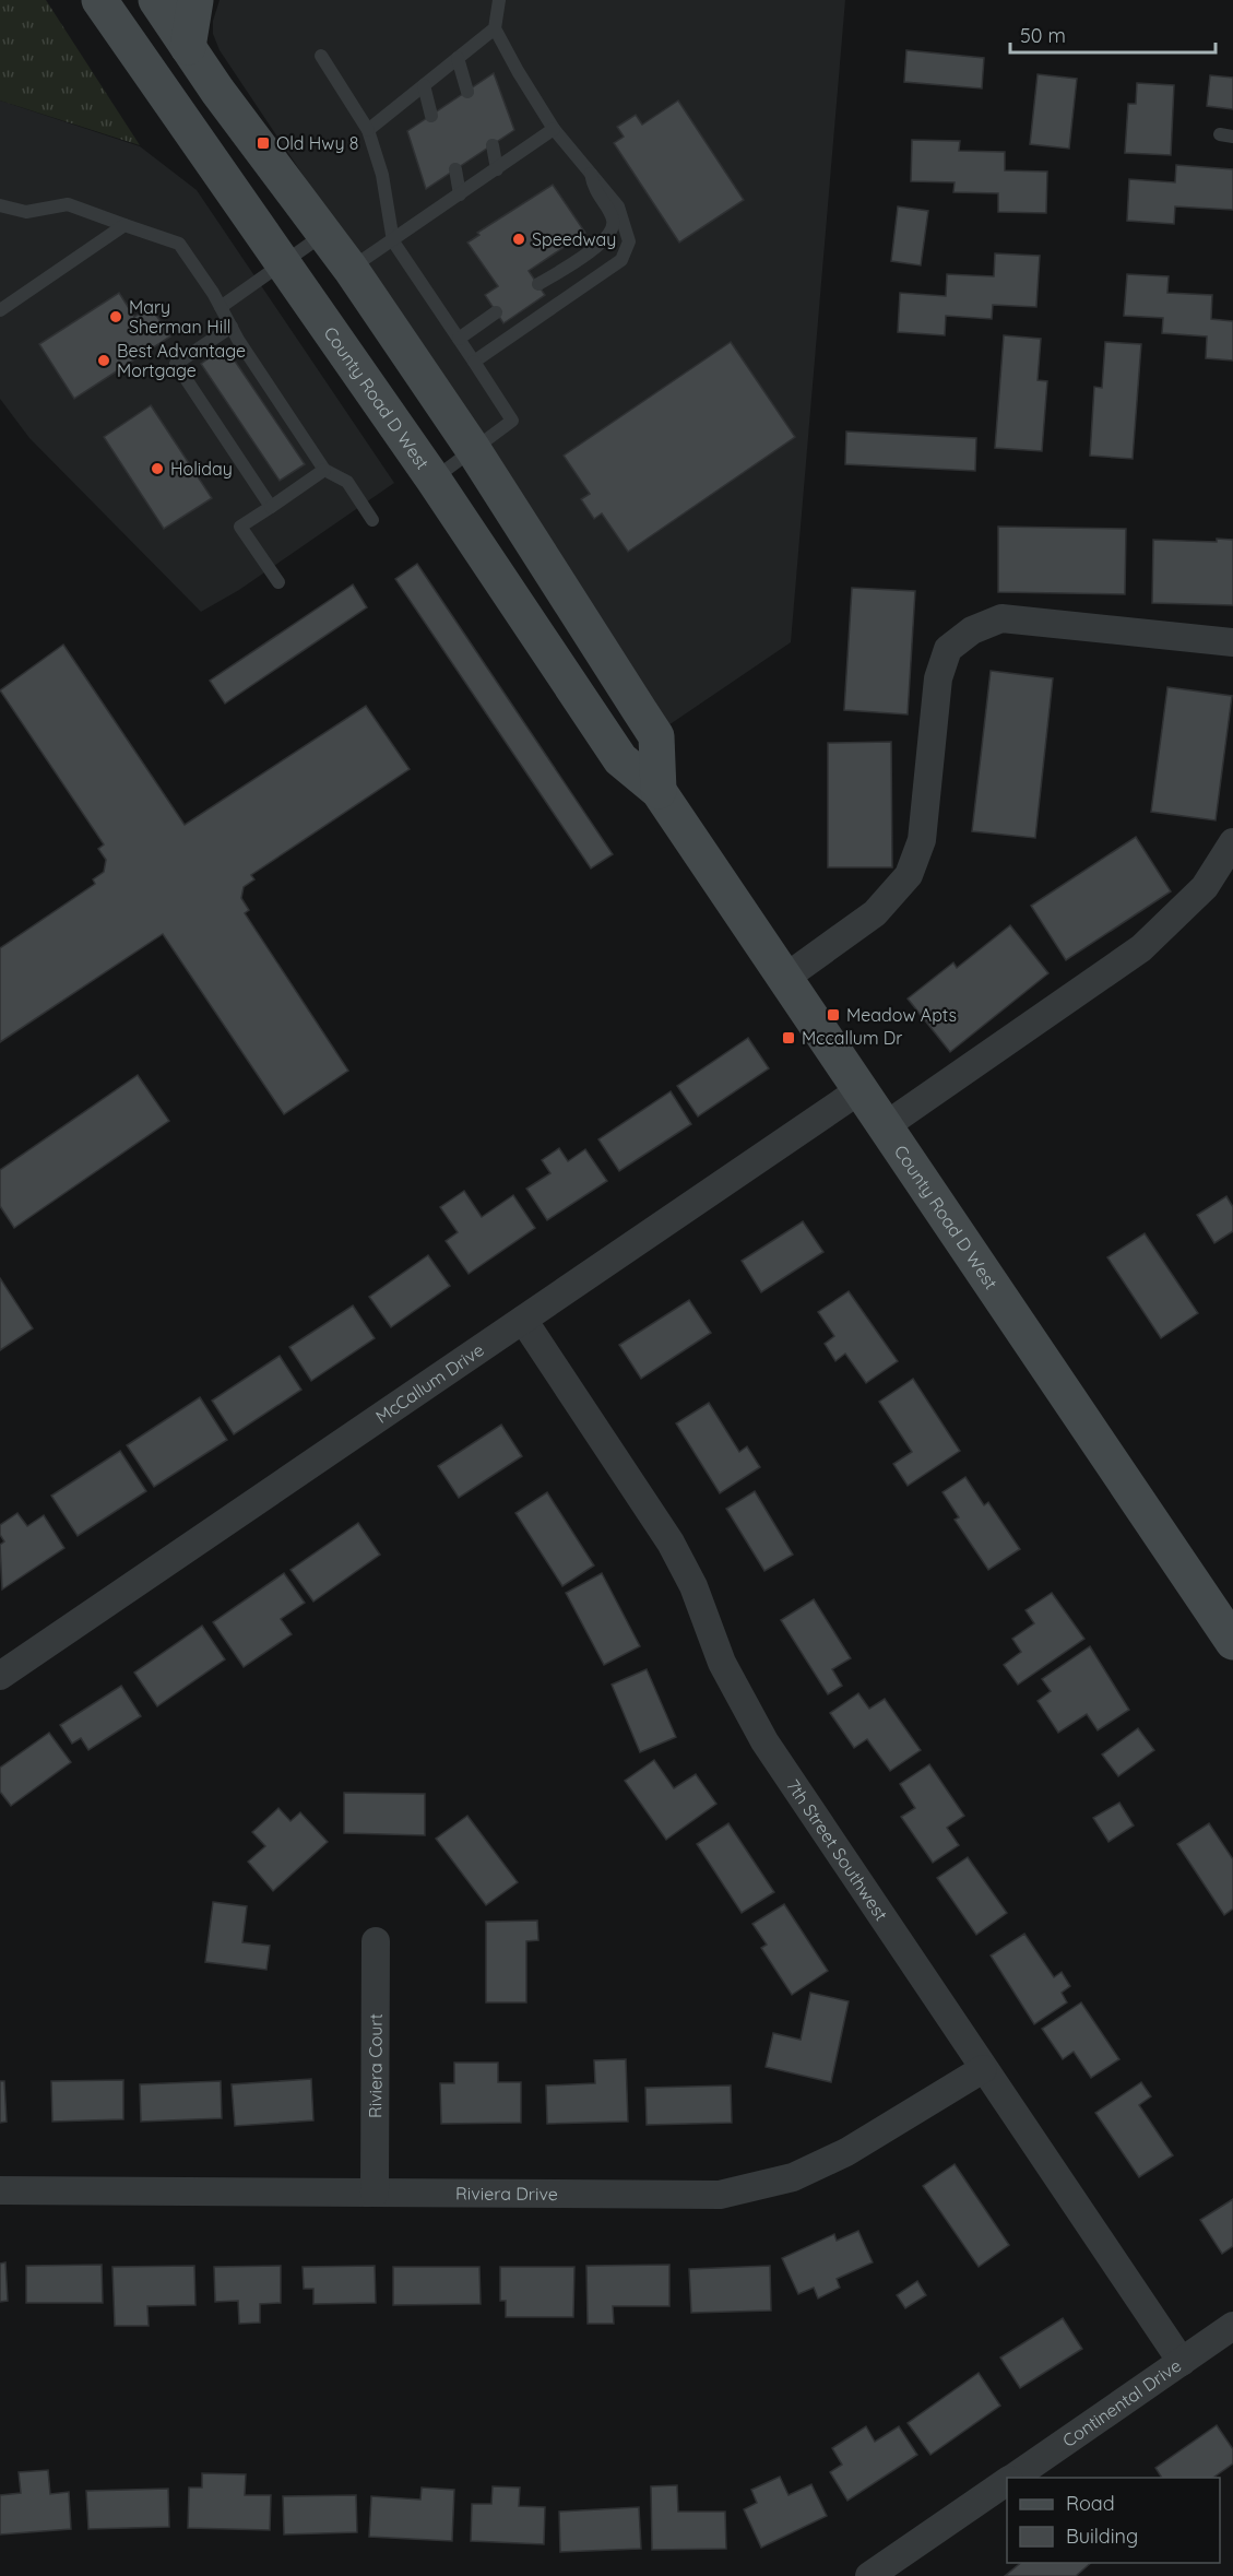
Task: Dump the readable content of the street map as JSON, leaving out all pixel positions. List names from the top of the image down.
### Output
{
  "streets": {
    "main road": ["County Road D West"],
    "street": [
      "McCallum Drive",
      "7th Street Southwest",
      "Riviera Court",
      "Riviera Drive",
      "Continental Drive"
    ]
  },
  "crossings": [
    ["County Road D West", "McCallum Drive"],
    ["McCallum Drive", "7th Street Southwest"],
    ["7th Street Southwest", "Riviera Drive"],
    ["7th Street Southwest", "Continental Drive"],
    ["Riviera Court", "Riviera Drive"]
  ],
  "places": {
    "transit": ["Old Hwy 8", "Meadow Apts", "Mccallum Dr"],
    "other": [
      "Speedway",
      "Mary Sherman Hill",
      "Best Advantage Mortgage",
      "Holiday"
    ]
  },
  "legend": ["Road", "Building"],
  "scale_bar": "50 m"
}
